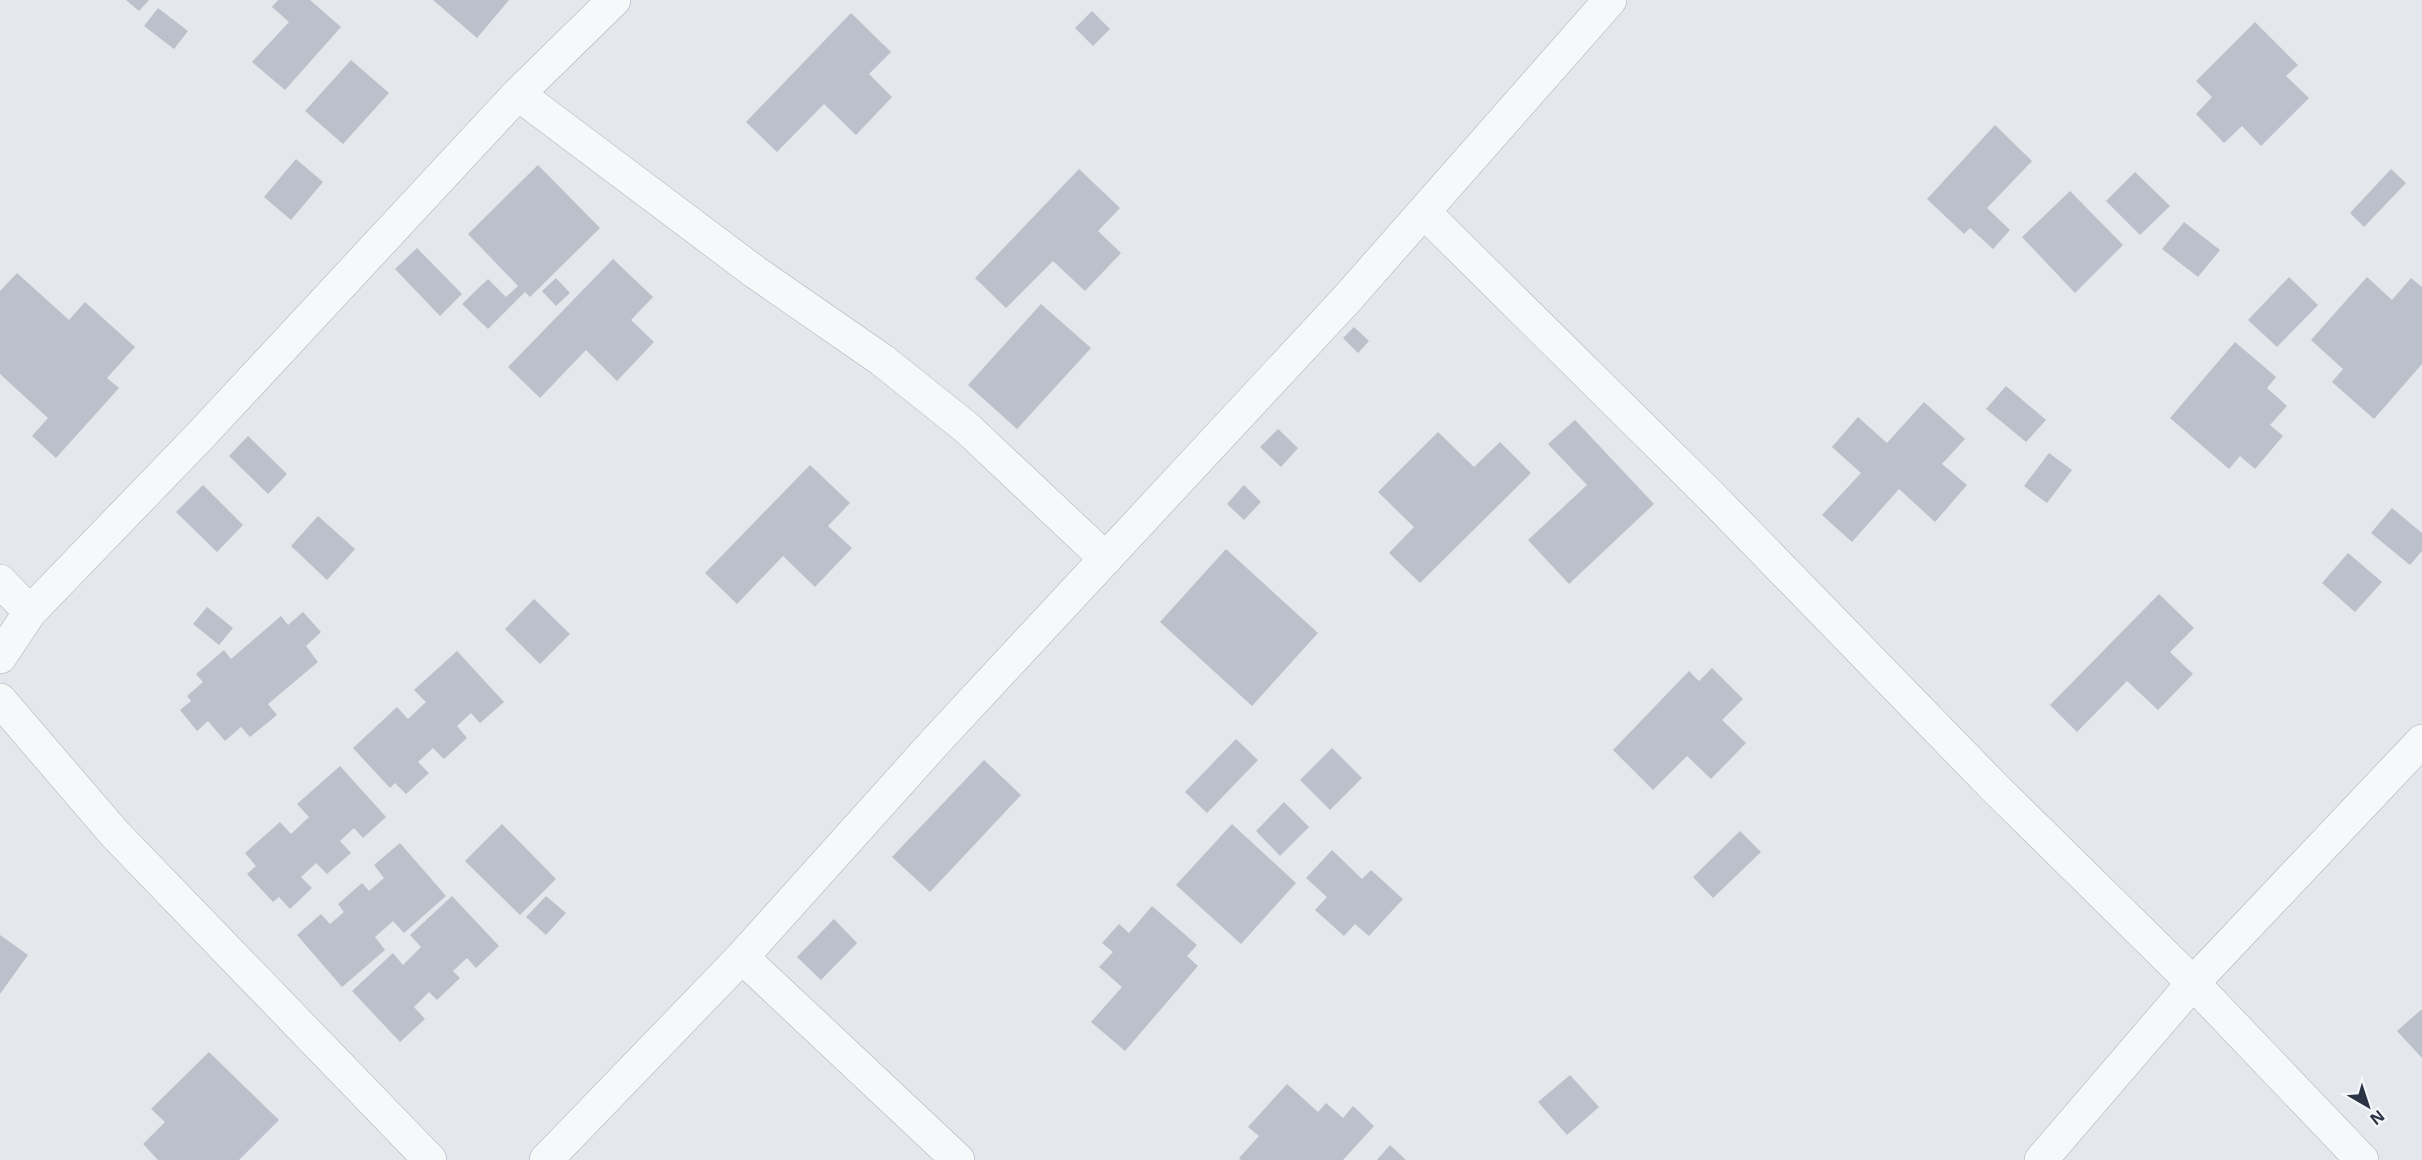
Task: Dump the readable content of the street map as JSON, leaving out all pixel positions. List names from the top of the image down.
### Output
{
  "north": "bottom right"
}
